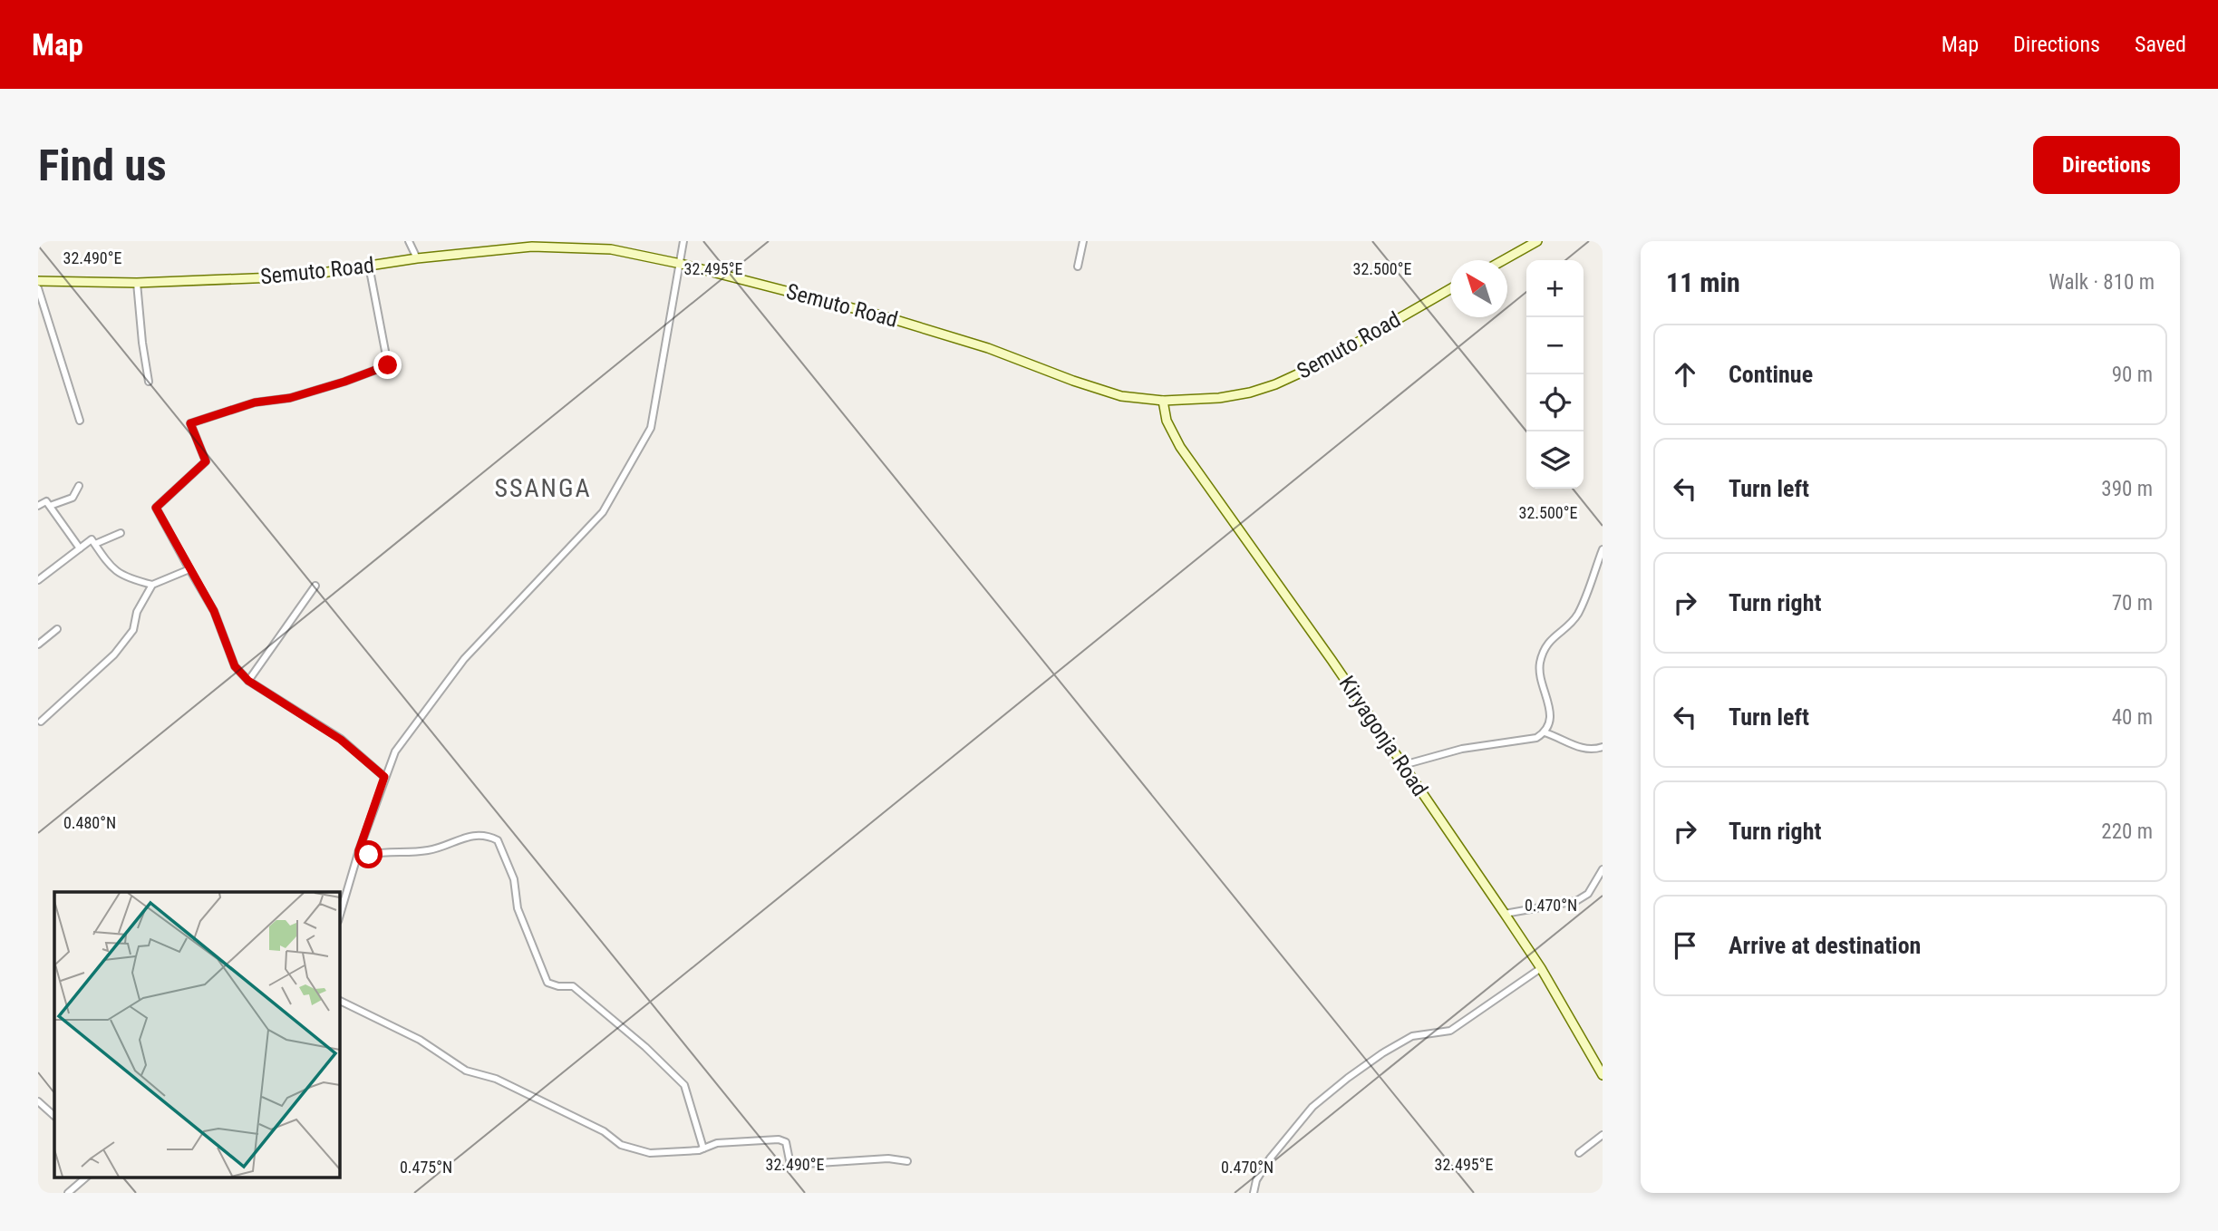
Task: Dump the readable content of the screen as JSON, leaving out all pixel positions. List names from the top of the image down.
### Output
{
  "streets": {
    "main road": ["Semuto Road", "Kiryagonja Road"]
  },
  "crossings": [
    ["Semuto Road", "Kiryagonja Road"]
  ],
  "districts": ["SSANGA"],
  "north": "top left",
  "page": {
    "header": "Map",
    "nav": ["Map", "Directions", "Saved"],
    "buttons": "Directions",
    "title": "Find us",
    "heading": ["11 min", "Walk · 810 m"],
    "map_buttons": ["+", "−"],
    "list": [
      ["Continue", "90 m"],
      ["Turn left", "390 m"],
      ["Turn right", "70 m"],
      ["Turn left", "40 m"],
      ["Turn right", "220 m"],
      "Arrive at destination"
    ]
  },
  "coordinates": [
    "32.490°E",
    "32.495°E",
    "32.500°E",
    "0.480°N",
    "0.470°N",
    "0.475°N"
  ]
}
